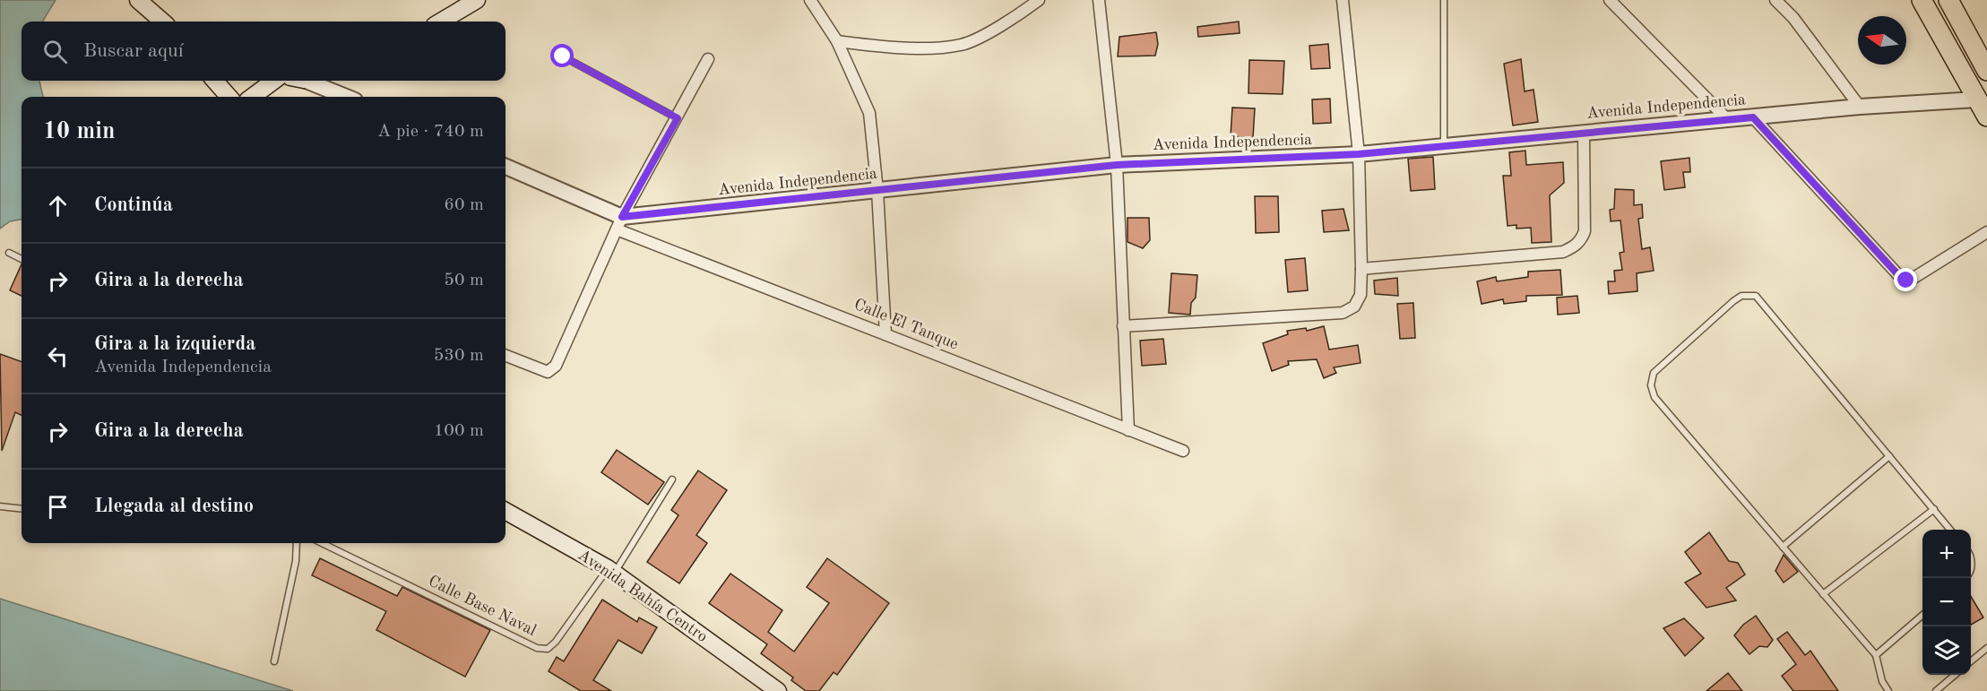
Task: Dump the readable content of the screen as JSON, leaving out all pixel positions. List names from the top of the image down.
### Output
{
  "streets": {
    "main road": ["Avenida Bahía Centro"],
    "street": ["Avenida Independencia", "Calle El Tanque"],
    "lane": ["Calle Base Naval"]
  },
  "crossings": [
    ["Avenida Independencia", "Calle El Tanque"],
    ["Avenida Bahía Centro", "Calle Base Naval"]
  ],
  "north": "left",
  "page": {
    "search": "Buscar aquí",
    "heading": ["10 min", "A pie · 740 m"],
    "list": [
      ["Continúa", "60 m"],
      ["Gira a la derecha", "50 m"],
      ["Gira a la izquierda", "Avenida Independencia", "530 m"],
      ["Gira a la derecha", "100 m"],
      "Llegada al destino"
    ],
    "map_buttons": ["+", "−"]
  }
}
